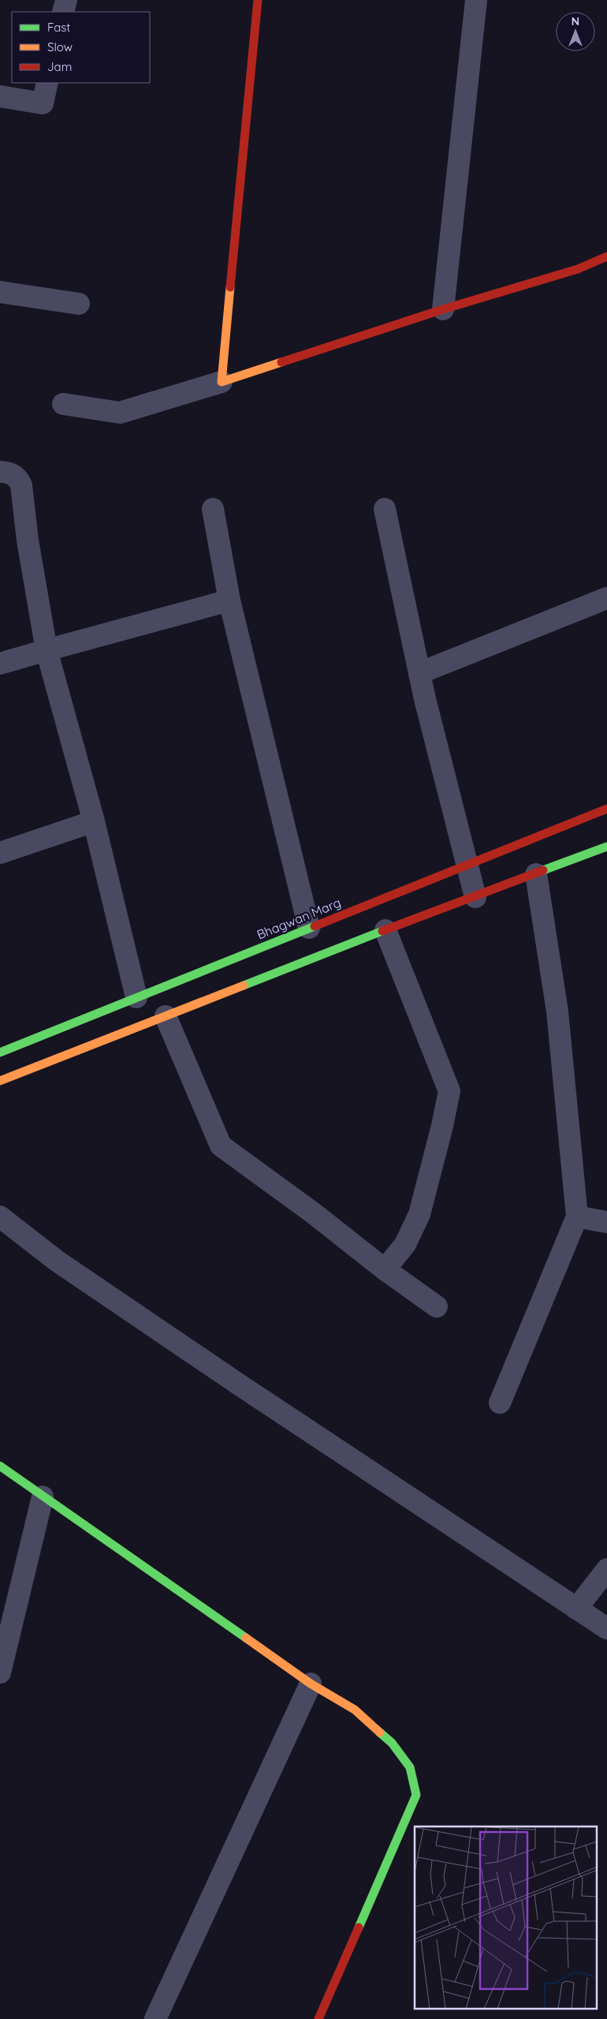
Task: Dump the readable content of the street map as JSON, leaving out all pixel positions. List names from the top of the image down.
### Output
{
  "streets": {
    "street": ["Bhagwan Marg"]
  },
  "legend": ["Fast", "Slow", "Jam"],
  "north": "top"
}
